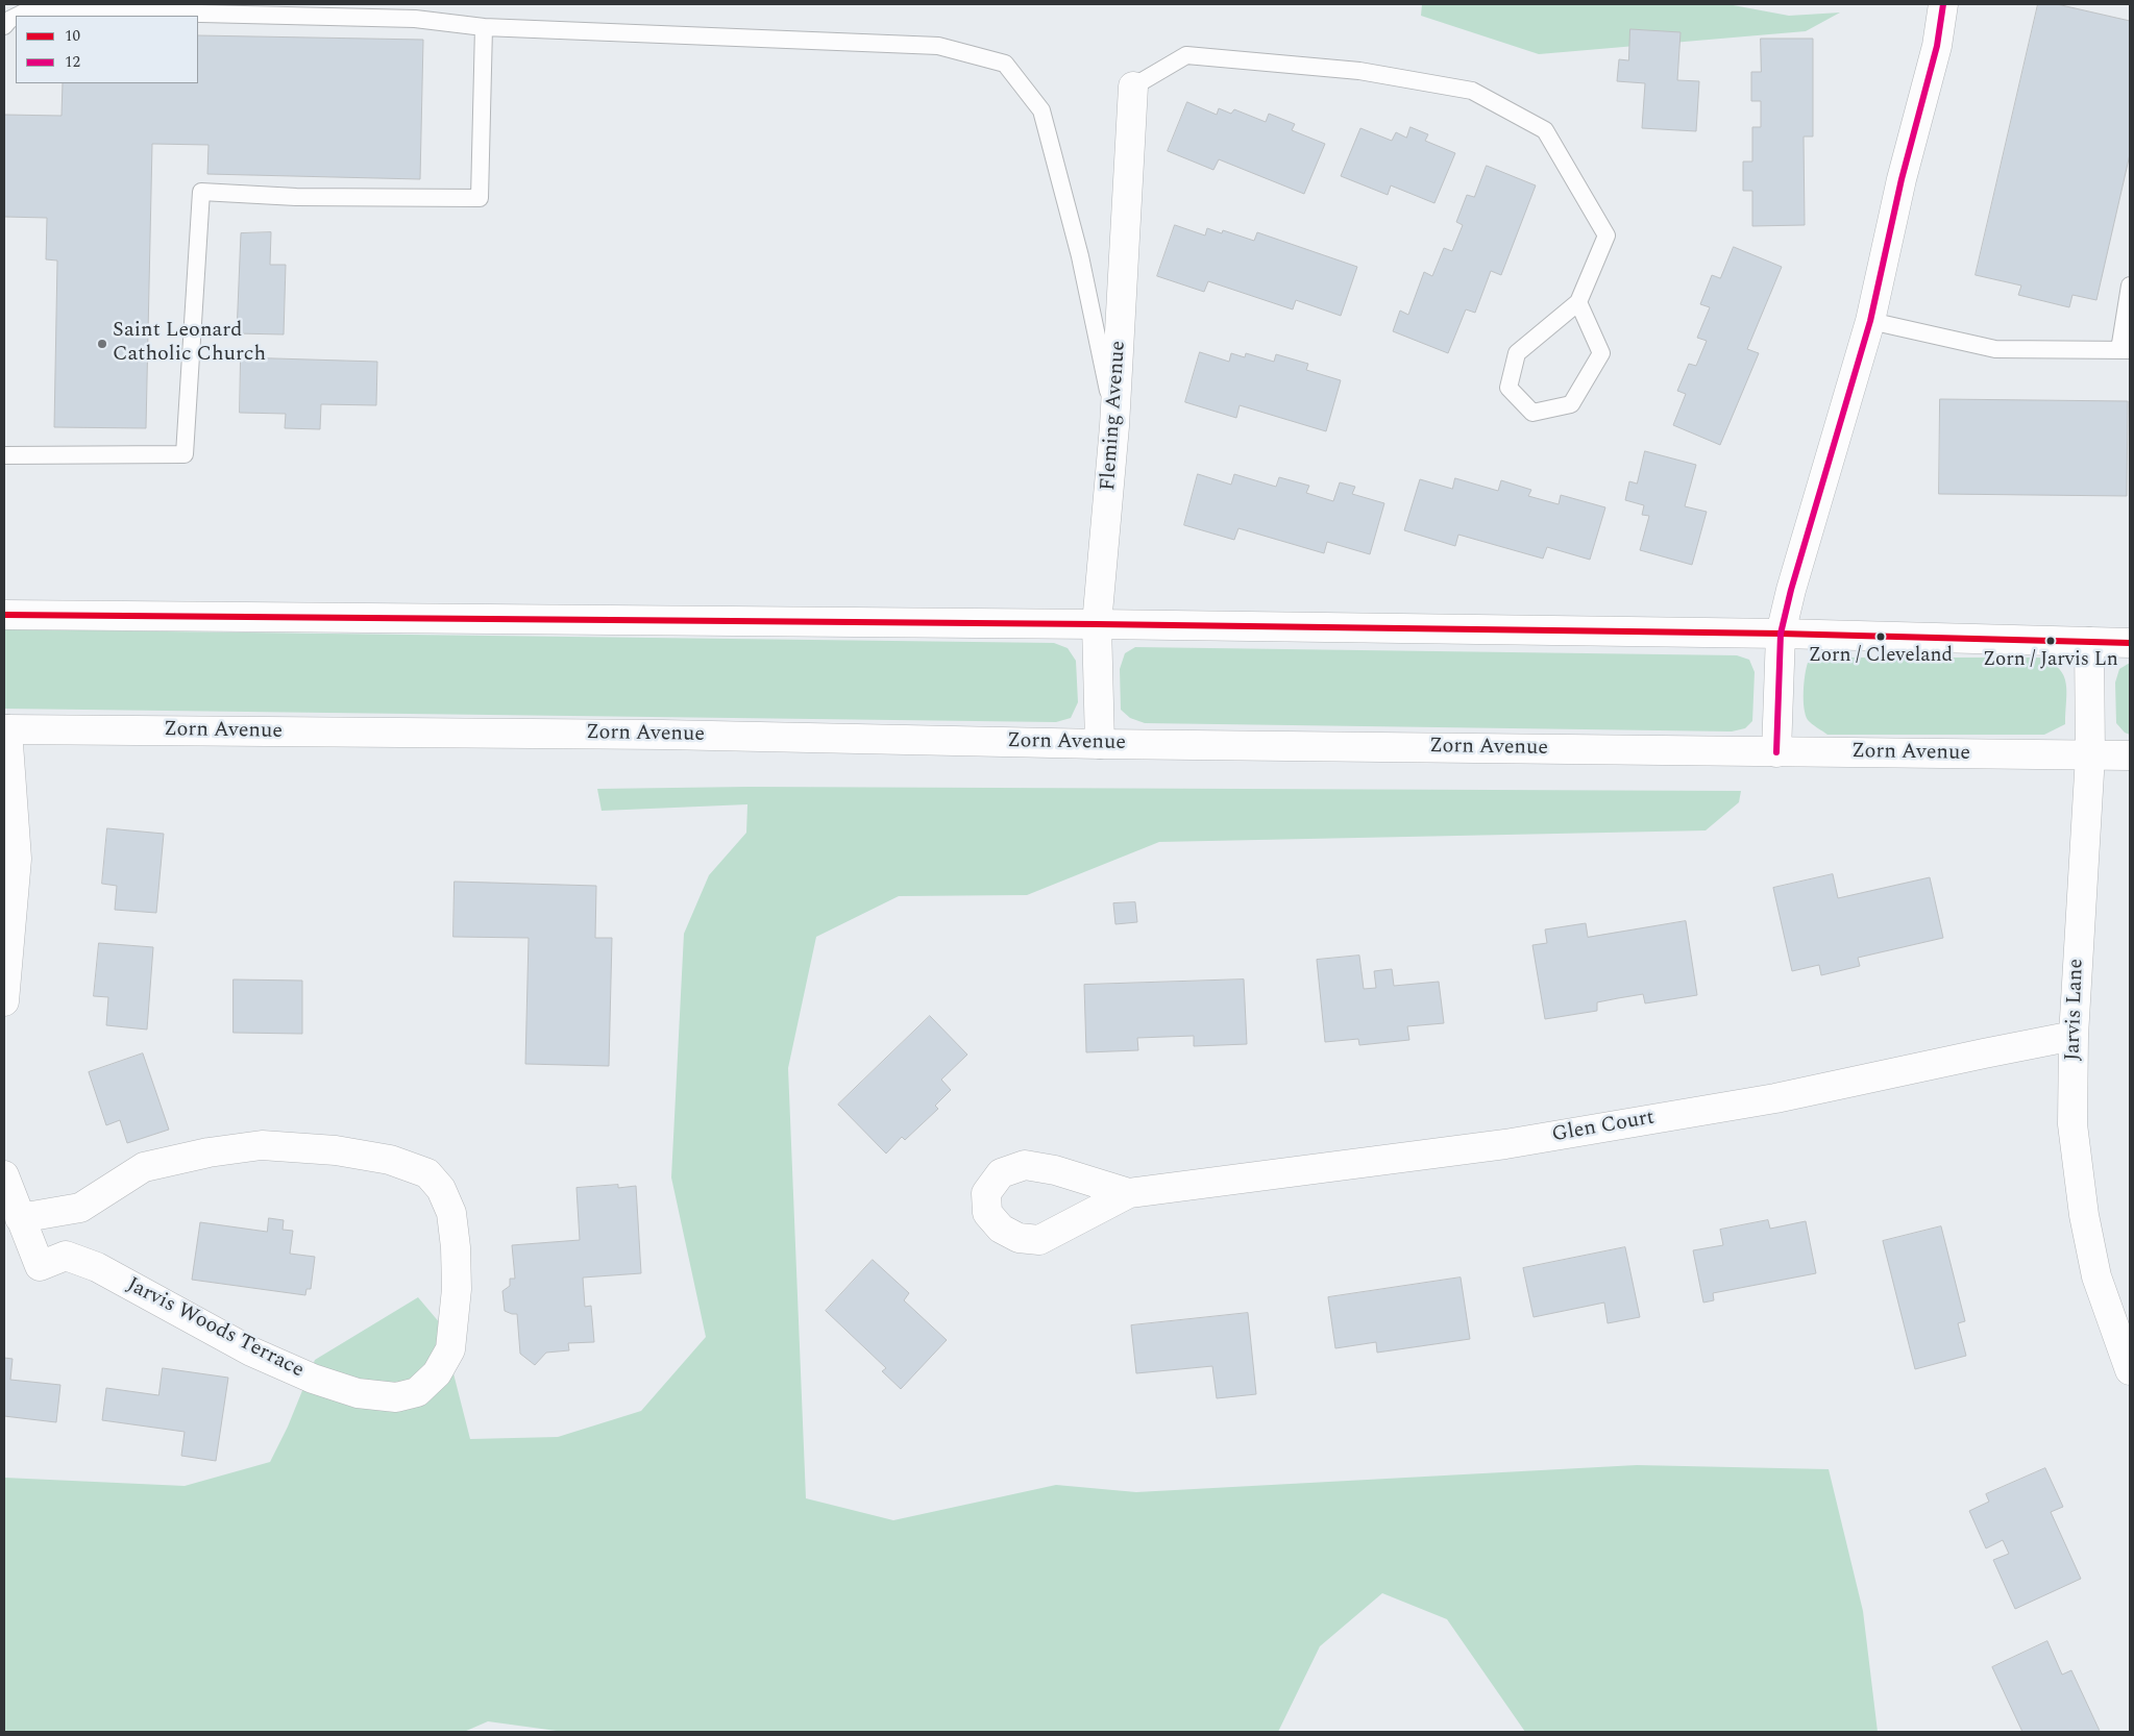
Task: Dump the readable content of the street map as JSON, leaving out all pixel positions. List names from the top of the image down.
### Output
{
  "streets": {
    "street": [
      "Fleming Avenue",
      "Zorn Avenue",
      "Jarvis Lane",
      "Glen Court",
      "Jarvis Woods Terrace"
    ]
  },
  "crossings": [
    ["Fleming Avenue", "Zorn Avenue"],
    ["Zorn Avenue", "Jarvis Lane"],
    ["Jarvis Lane", "Glen Court"]
  ],
  "places": ["Saint Leonard Catholic Church", "Zorn / Cleveland", "Zorn / Jarvis Ln"],
  "lines": ["transit line 12", "transit line 10"],
  "legend": ["10", "12"]
}
